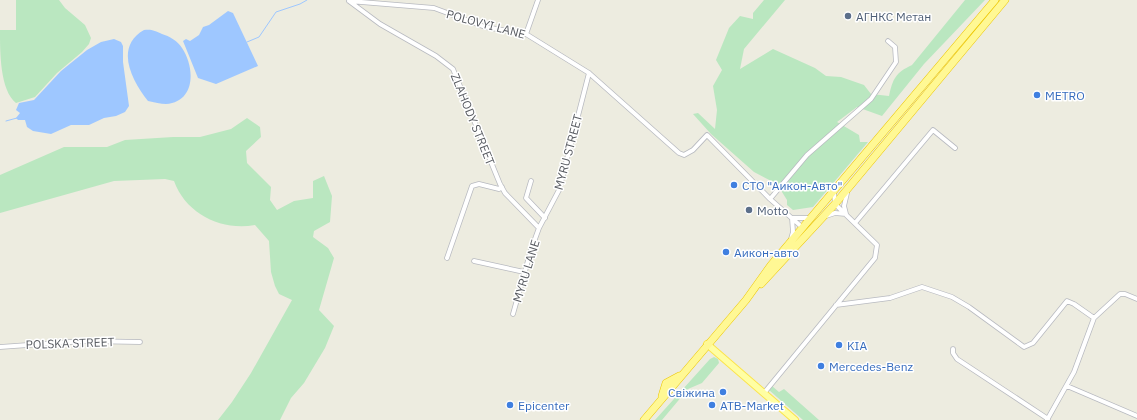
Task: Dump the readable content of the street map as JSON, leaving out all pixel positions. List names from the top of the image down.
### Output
{
  "streets": {
    "street": [
      "POLOVYI LANE",
      "ZLAHODY STREET",
      "MYRU STREET",
      "MYRU LANE",
      "POLSKA STREET"
    ]
  },
  "crossings": [
    ["POLOVYI LANE", "ZLAHODY STREET"],
    ["POLOVYI LANE", "MYRU STREET"],
    ["ZLAHODY STREET", "MYRU STREET"],
    ["ZLAHODY STREET", "MYRU LANE"],
    ["MYRU STREET", "MYRU LANE"]
  ],
  "places": [
    "АГНКС Метан",
    "METRO",
    "СТО \"Аикон-Авто\"",
    "Motto",
    "Аикон-авто",
    "KIA",
    "Mercedes-Benz",
    "Свіжина",
    "Epicenter",
    "ATB-Market"
  ]
}
